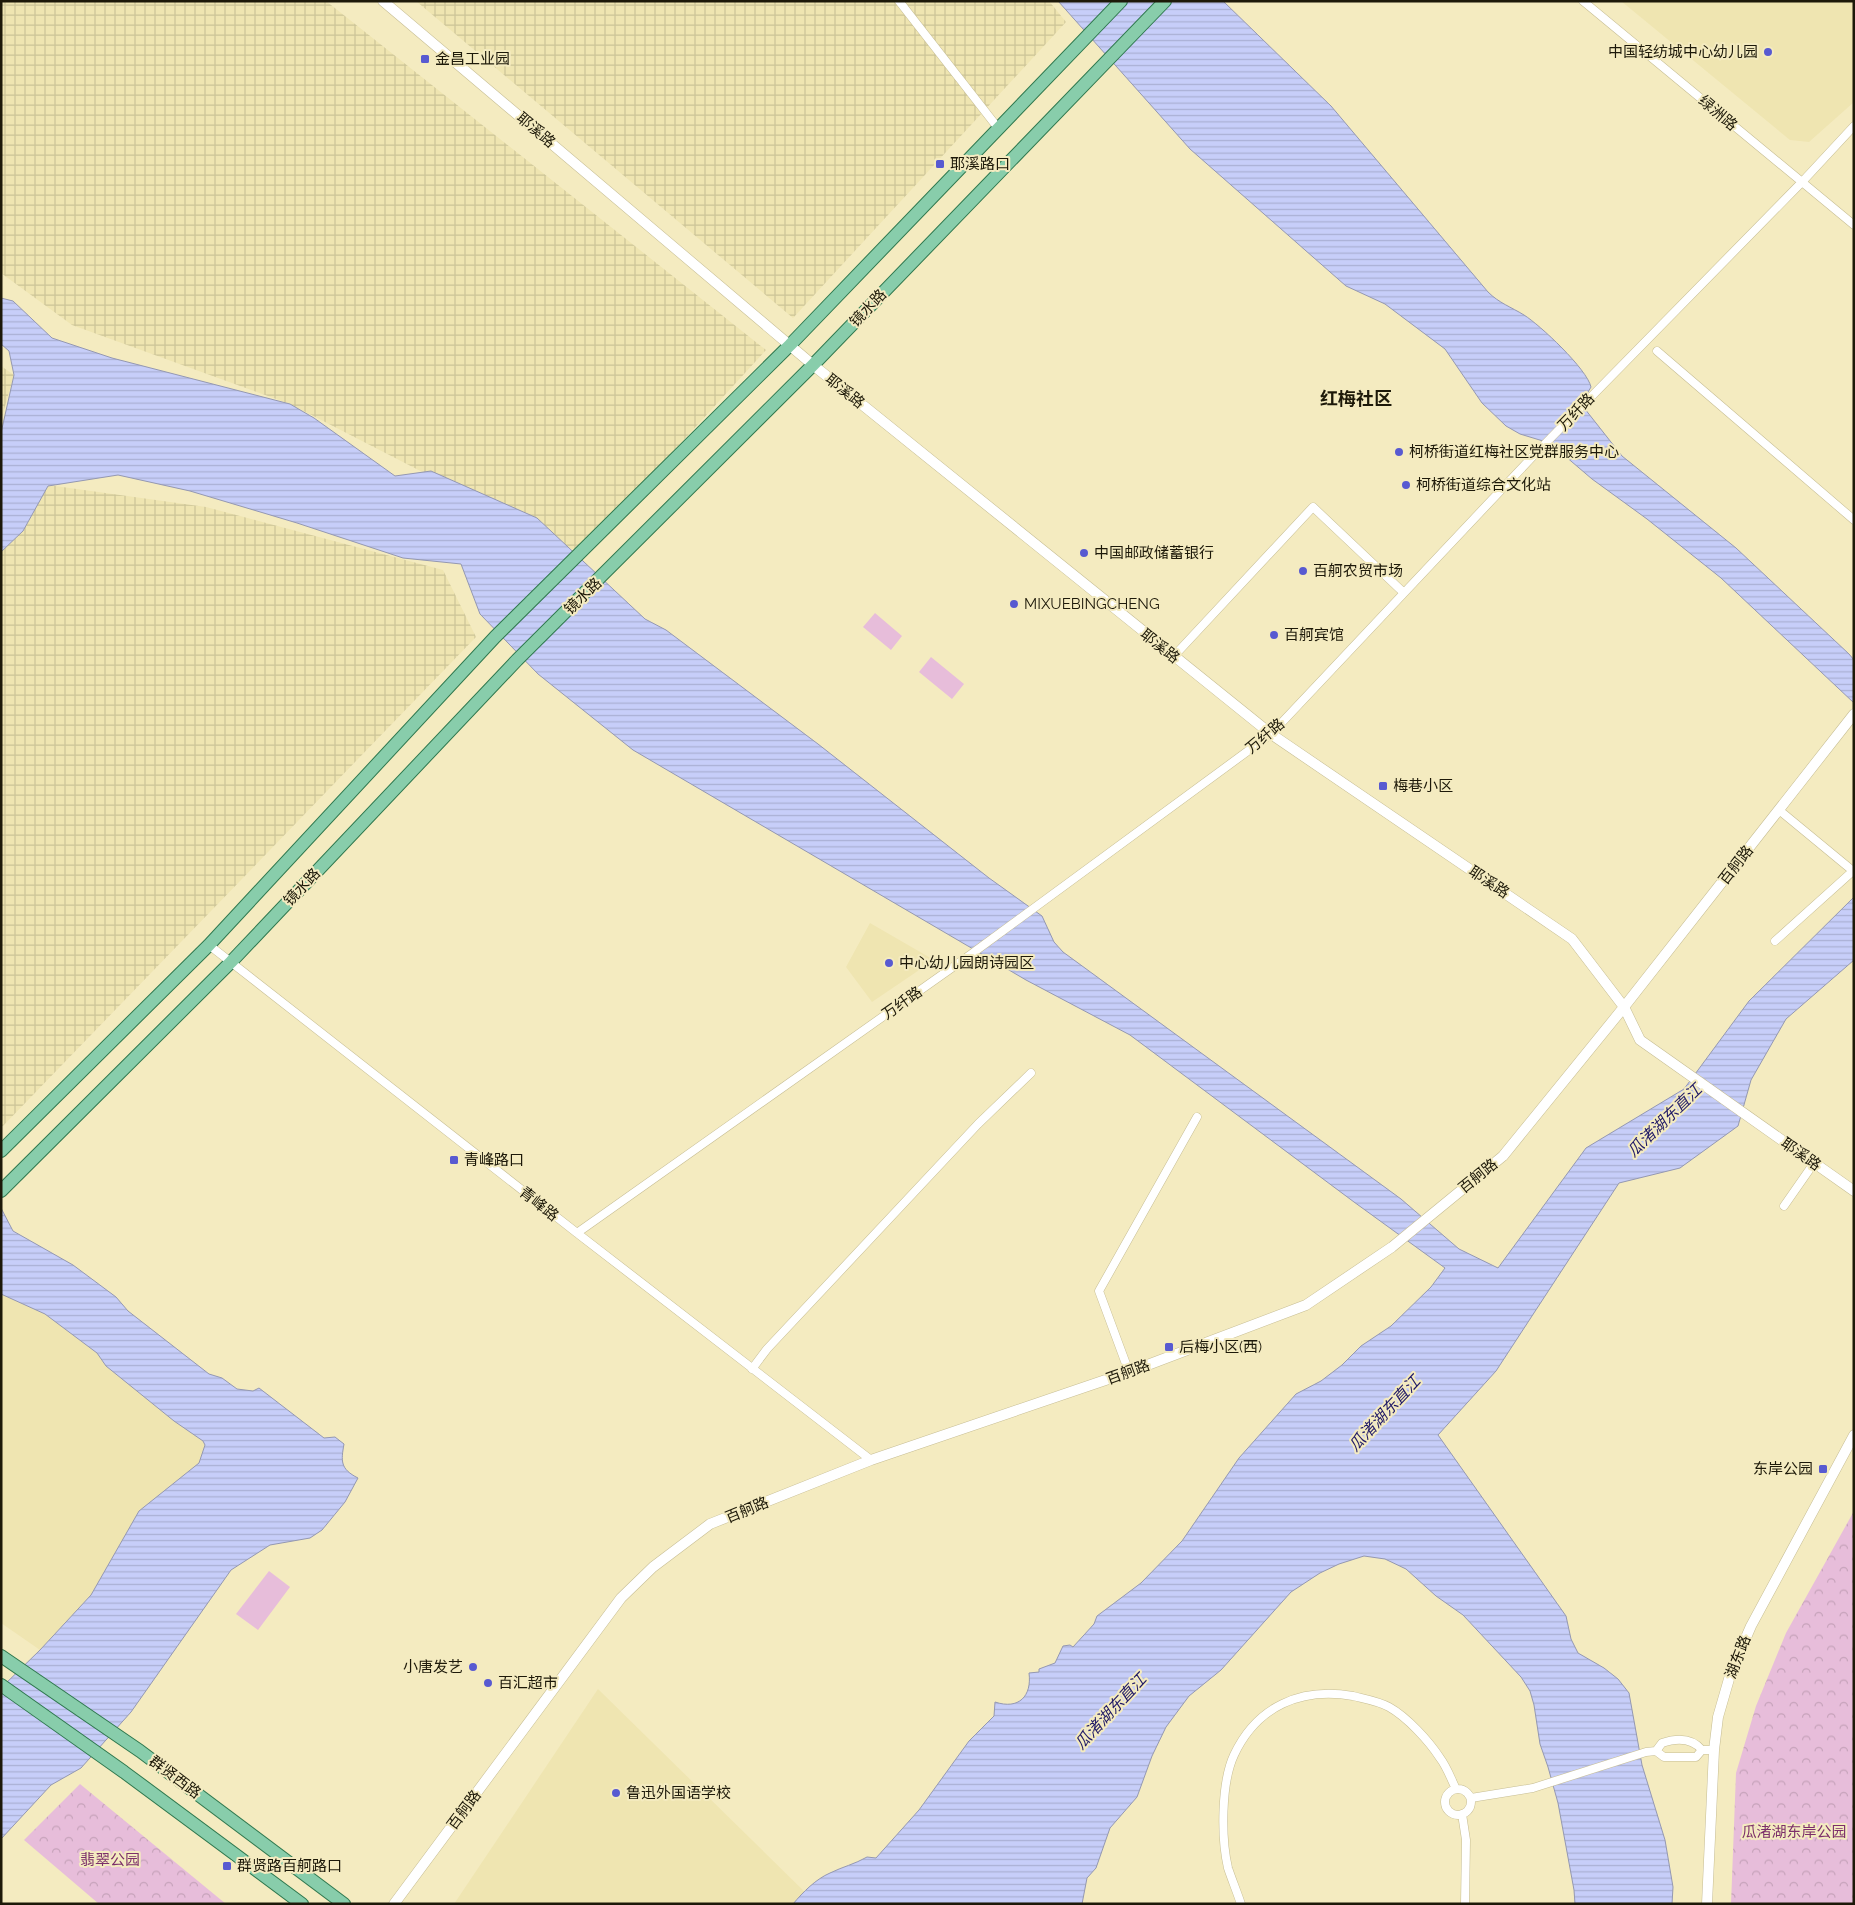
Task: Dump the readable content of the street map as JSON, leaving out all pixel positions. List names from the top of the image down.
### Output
{
  "streets": {
    "main road": ["镜水路", "群贤西路"],
    "street": [
      "绿洲路",
      "耶溪路",
      "万纤路",
      "百舸路",
      "青峰路",
      "湖东路"
    ]
  },
  "crossings": [
    ["绿洲路", "万纤路"],
    ["耶溪路", "镜水路"],
    ["耶溪路", "万纤路"],
    ["耶溪路", "百舸路"],
    ["镜水路", "青峰路"],
    ["万纤路", "青峰路"],
    ["百舸路", "青峰路"]
  ],
  "districts": ["红梅社区"],
  "water": ["瓜渚湖东直江"],
  "parks": ["瓜渚湖东岸公园", "翡翠公园"],
  "places": {
    "other": [
      "中国轻纺城中心幼儿园",
      "柯桥街道红梅社区党群服务中心",
      "柯桥街道综合文化站",
      "中国邮政储蓄银行",
      "百舸农贸市场",
      "MIXUEBINGCHENG",
      "百舸宾馆",
      "中心幼儿园朗诗园区",
      "小唐发艺",
      "百汇超市",
      "鲁迅外国语学校"
    ],
    "transit": [
      "金昌工业园",
      "耶溪路口",
      "梅巷小区",
      "青峰路口",
      "后梅小区(西)",
      "东岸公园",
      "群贤路百舸路口"
    ]
  }
}
